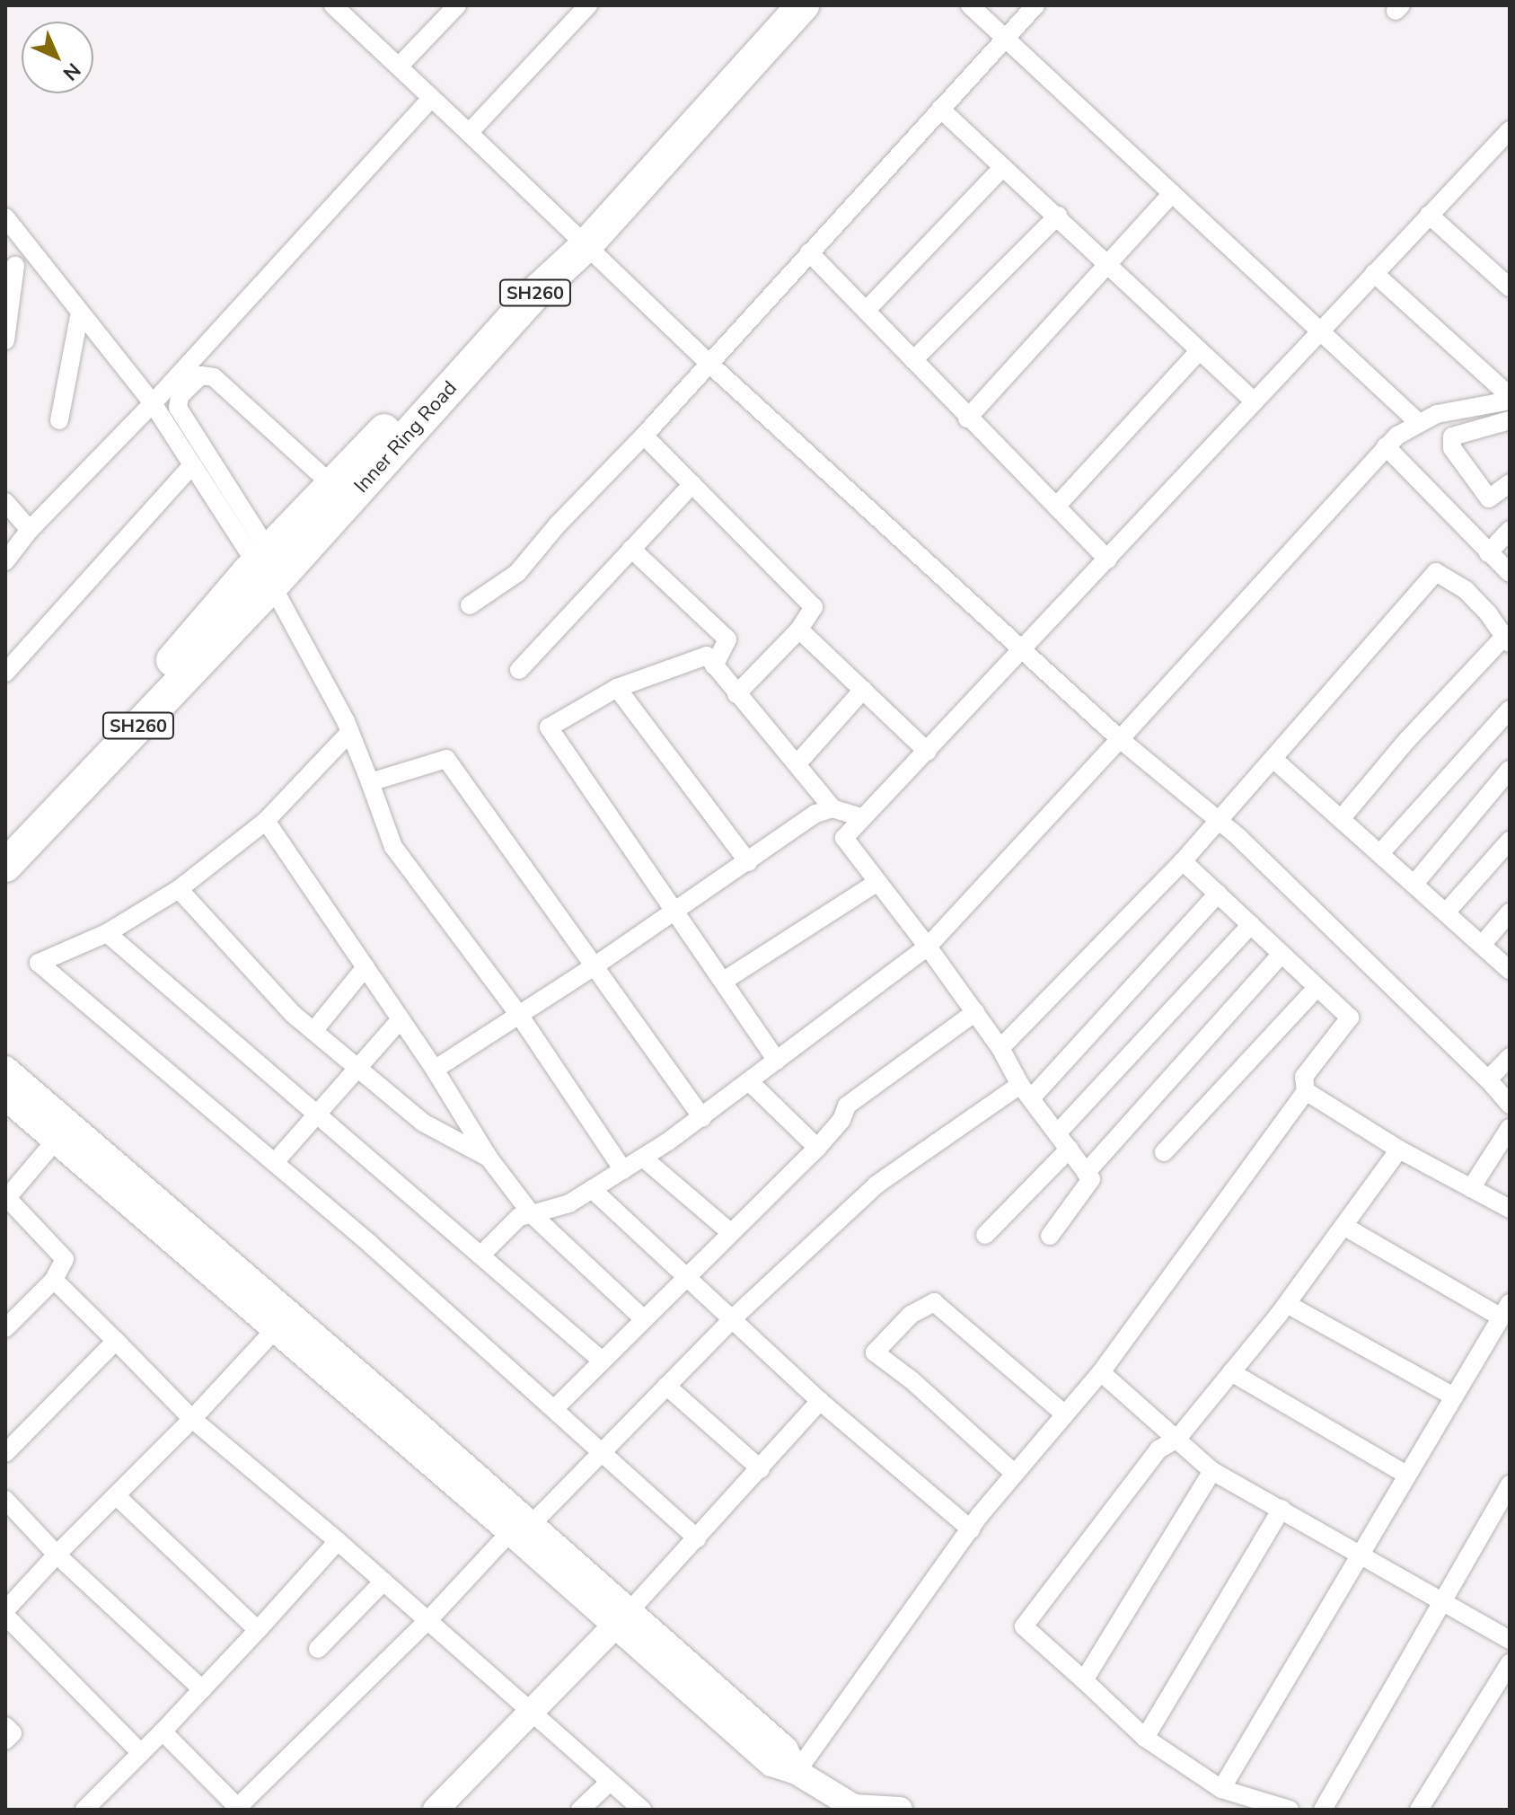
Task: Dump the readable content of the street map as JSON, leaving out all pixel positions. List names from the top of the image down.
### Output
{
  "streets": {
    "highway": ["SH260", "Inner Ring Road"]
  },
  "north": "bottom right"
}
